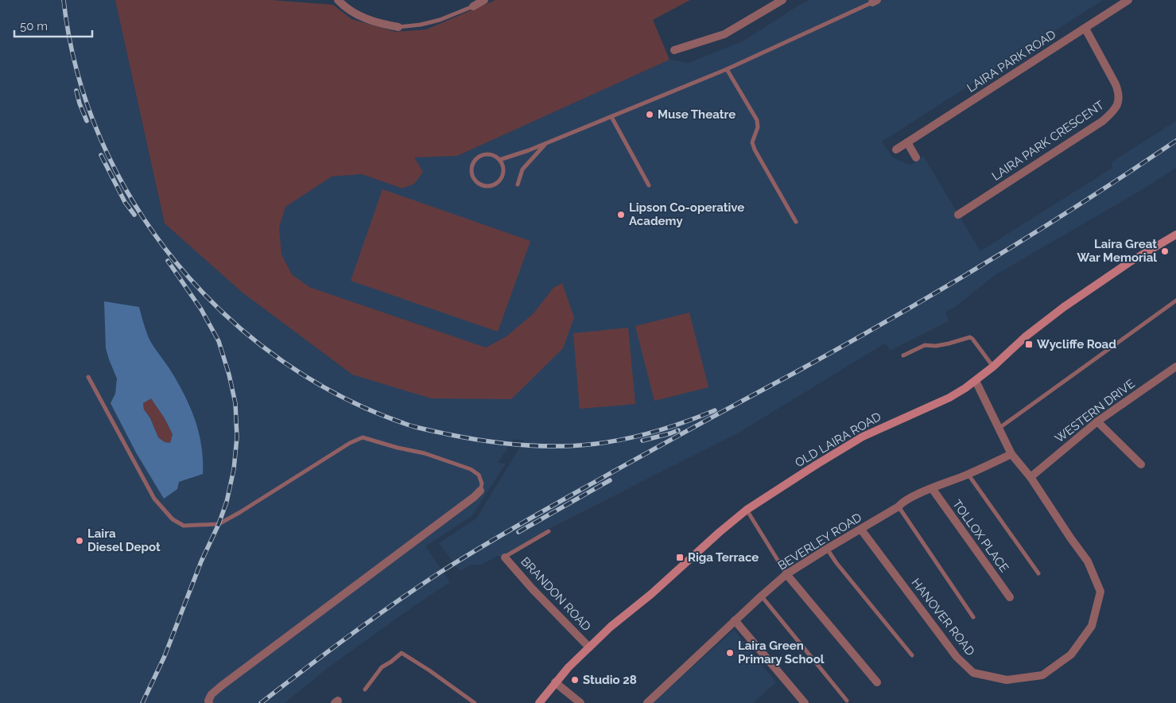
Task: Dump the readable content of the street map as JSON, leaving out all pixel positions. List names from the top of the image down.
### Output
{
  "streets": {
    "main road": ["OLD LAIRA ROAD"],
    "street": [
      "LAIRA PARK ROAD",
      "LAIRA PARK CRESCENT",
      "WESTERN DRIVE",
      "TOLLOX PLACE",
      "BEVERLEY ROAD",
      "BRANDON ROAD",
      "HANOVER ROAD"
    ]
  },
  "crossings": [
    ["LAIRA PARK ROAD", "LAIRA PARK CRESCENT"],
    ["WESTERN DRIVE", "HANOVER ROAD"],
    ["OLD LAIRA ROAD", "BRANDON ROAD"],
    ["TOLLOX PLACE", "BEVERLEY ROAD"],
    ["BEVERLEY ROAD", "HANOVER ROAD"]
  ],
  "places": {
    "other": [
      "Muse Theatre",
      "Lipson Co-operative Academy",
      "Laira Great War Memorial",
      "Laira Diesel Depot",
      "Laira Green Primary School",
      "Studio 28"
    ],
    "transit": ["Wycliffe Road", "Riga Terrace"]
  },
  "scale_bar": "50 m"
}
